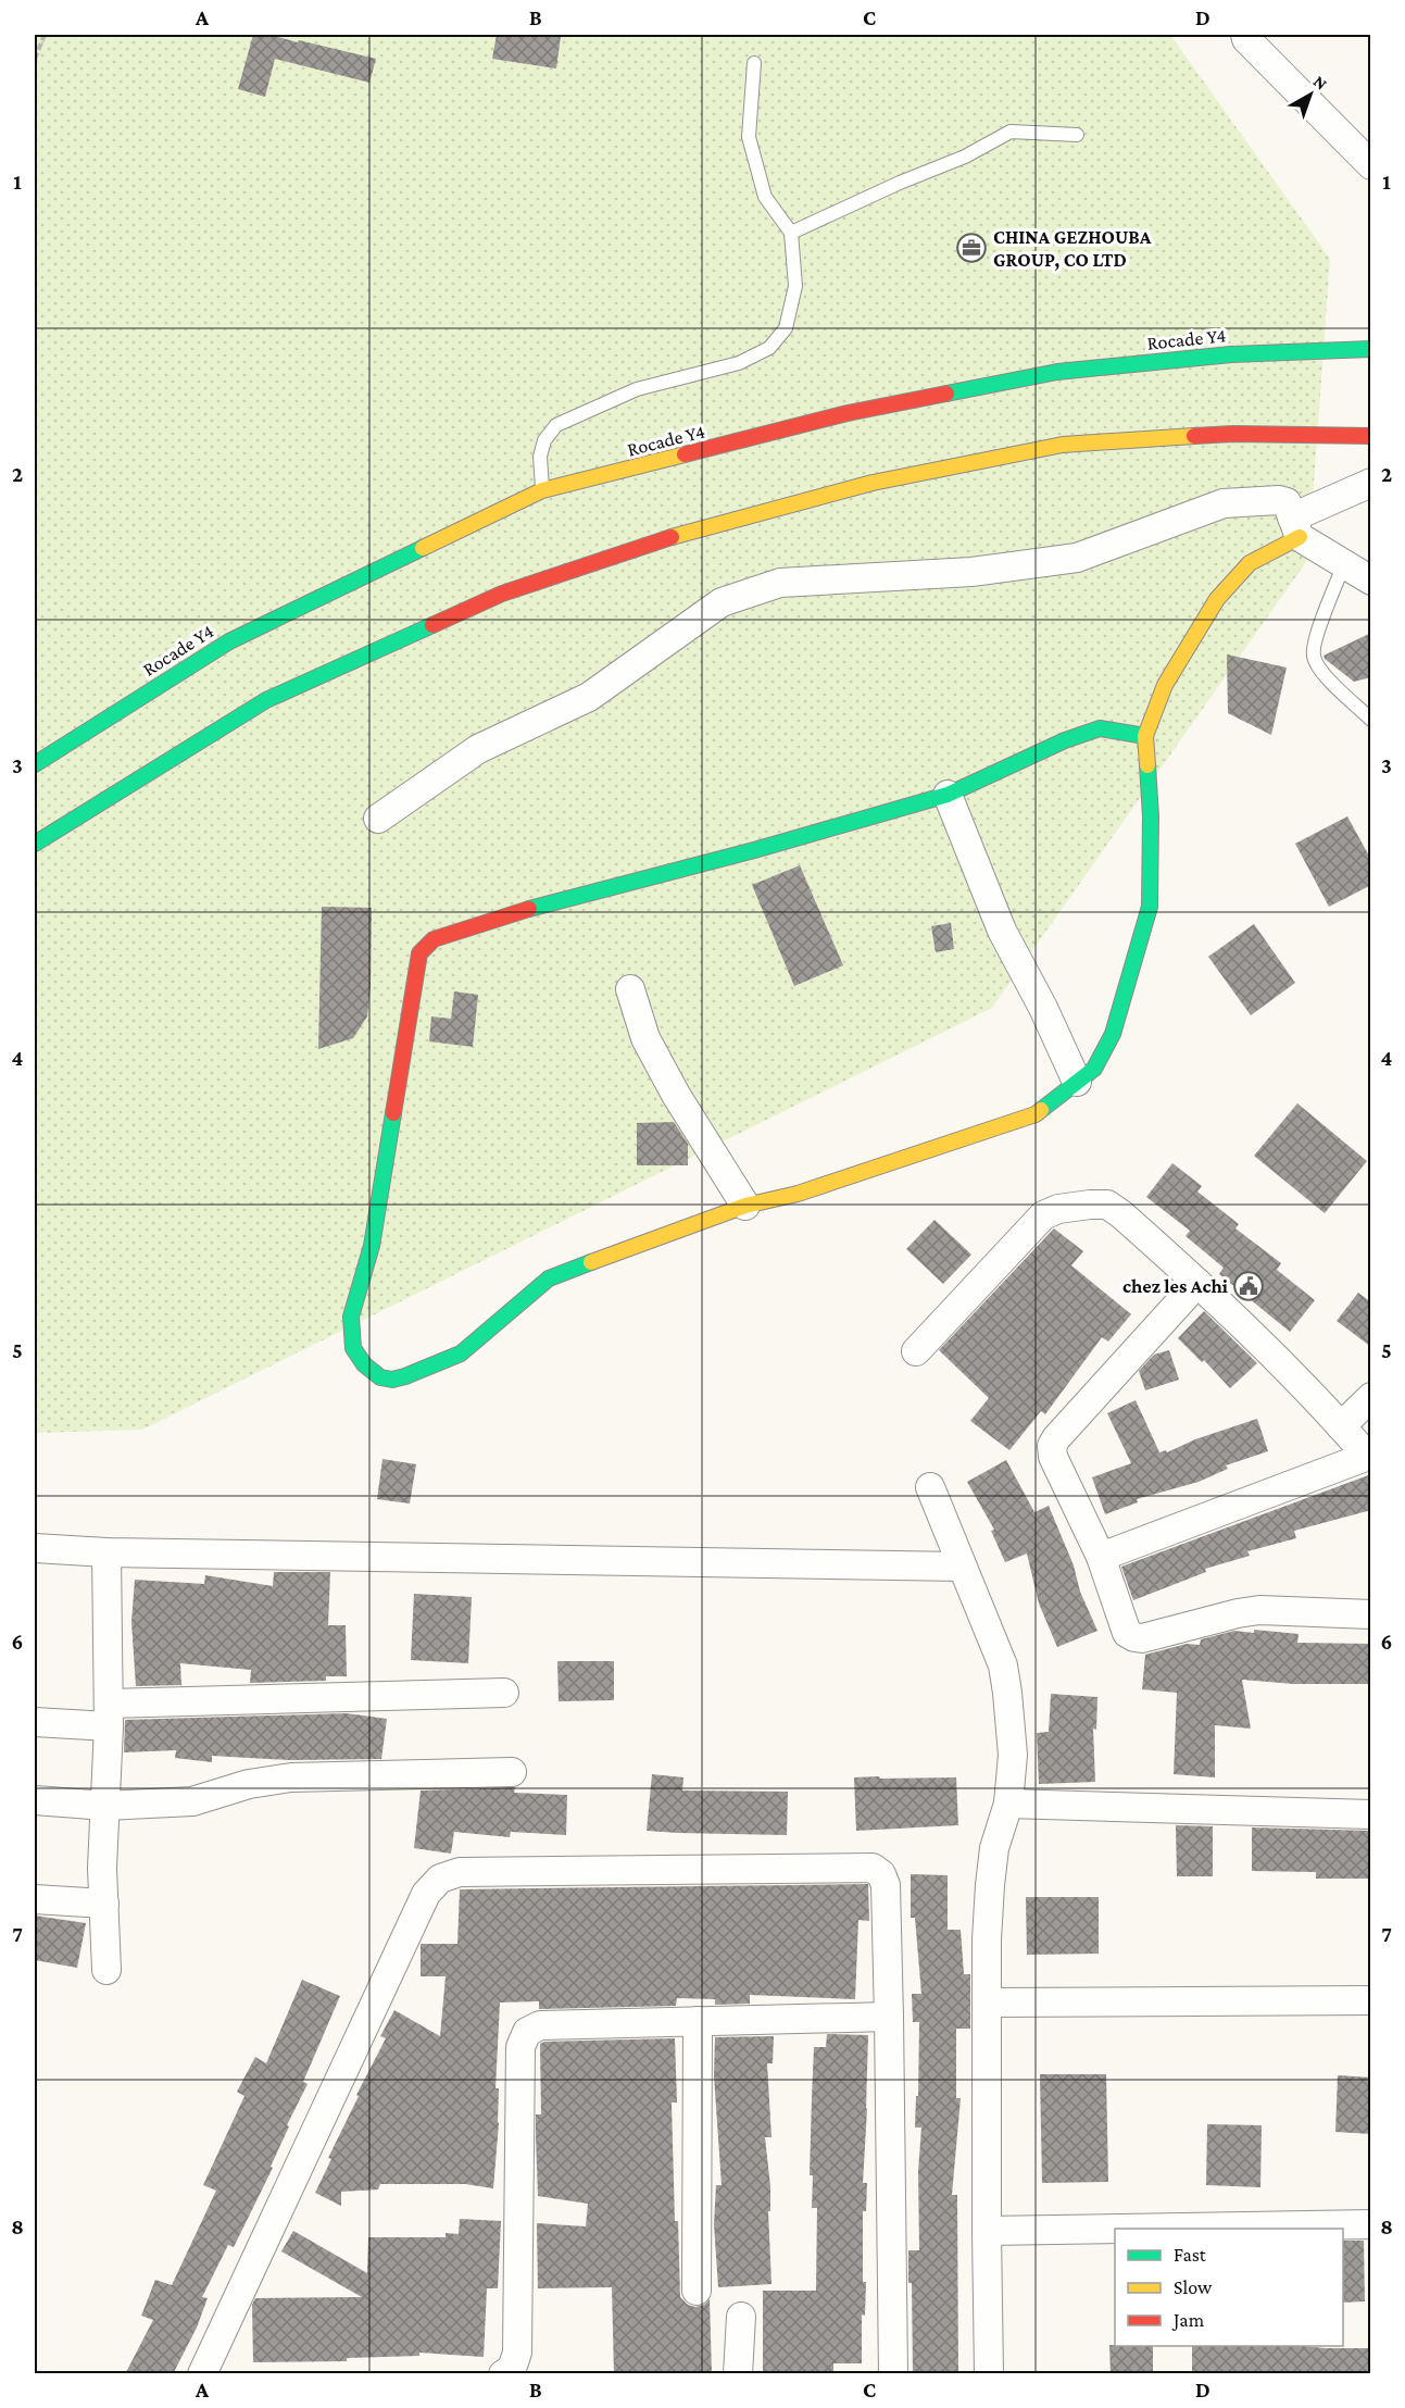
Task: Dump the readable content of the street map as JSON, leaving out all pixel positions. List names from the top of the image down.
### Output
{
  "streets": {
    "main road": ["Rocade Y4"]
  },
  "places": {
    "office": ["CHINA GEZHOUBA GROUP, CO LTD"],
    "public building": ["chez les Achi"]
  },
  "legend": ["Fast", "Slow", "Jam"],
  "north": "top right",
  "grid": {
    "columns": [
      "A",
      "B",
      "C",
      "D"
    ],
    "rows": [
      "1",
      "2",
      "3",
      "4",
      "5",
      "6",
      "7",
      "8"
    ]
  }
}
